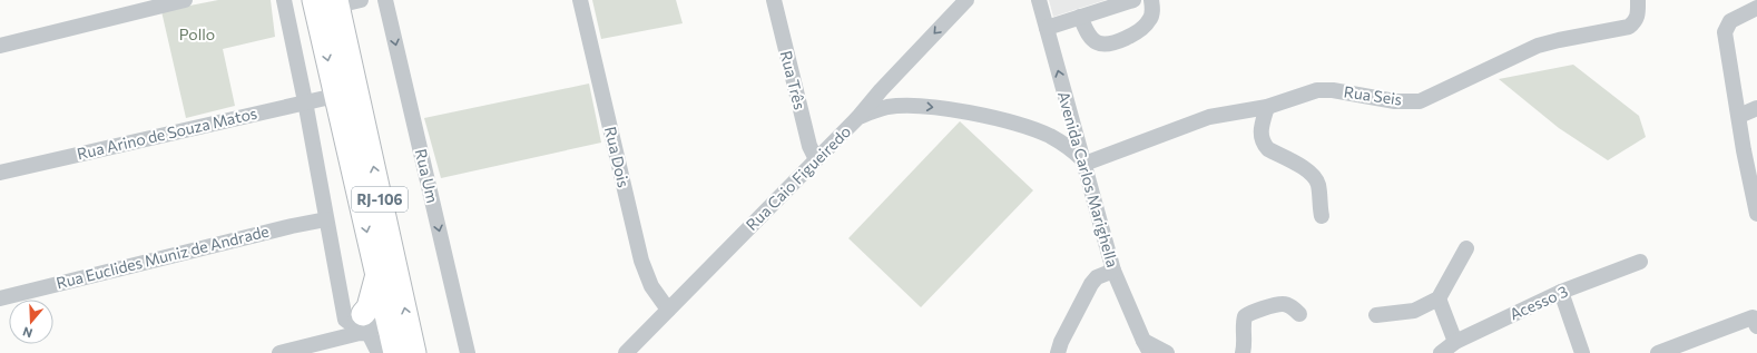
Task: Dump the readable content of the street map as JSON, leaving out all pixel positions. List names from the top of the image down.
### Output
{
  "streets": {
    "highway": ["RJ-106"],
    "street": [
      "Rua Três",
      "Rua Seis",
      "Rua Arino de Souza Matos",
      "Rua Dois",
      "Rua Um",
      "Rua Caio Figueiredo",
      "Avenida Carlos Marighella",
      "Rua Euclides Muniz de Andrade",
      "Acesso 3"
    ]
  },
  "crossings": [
    ["Rua Três", "Rua Caio Figueiredo"],
    ["Rua Seis", "Avenida Carlos Marighella"],
    ["Rua Arino de Souza Matos", "RJ-106"],
    ["Rua Dois", "Rua Caio Figueiredo"]
  ],
  "parks": ["Pollo"],
  "north": "bottom"
}
